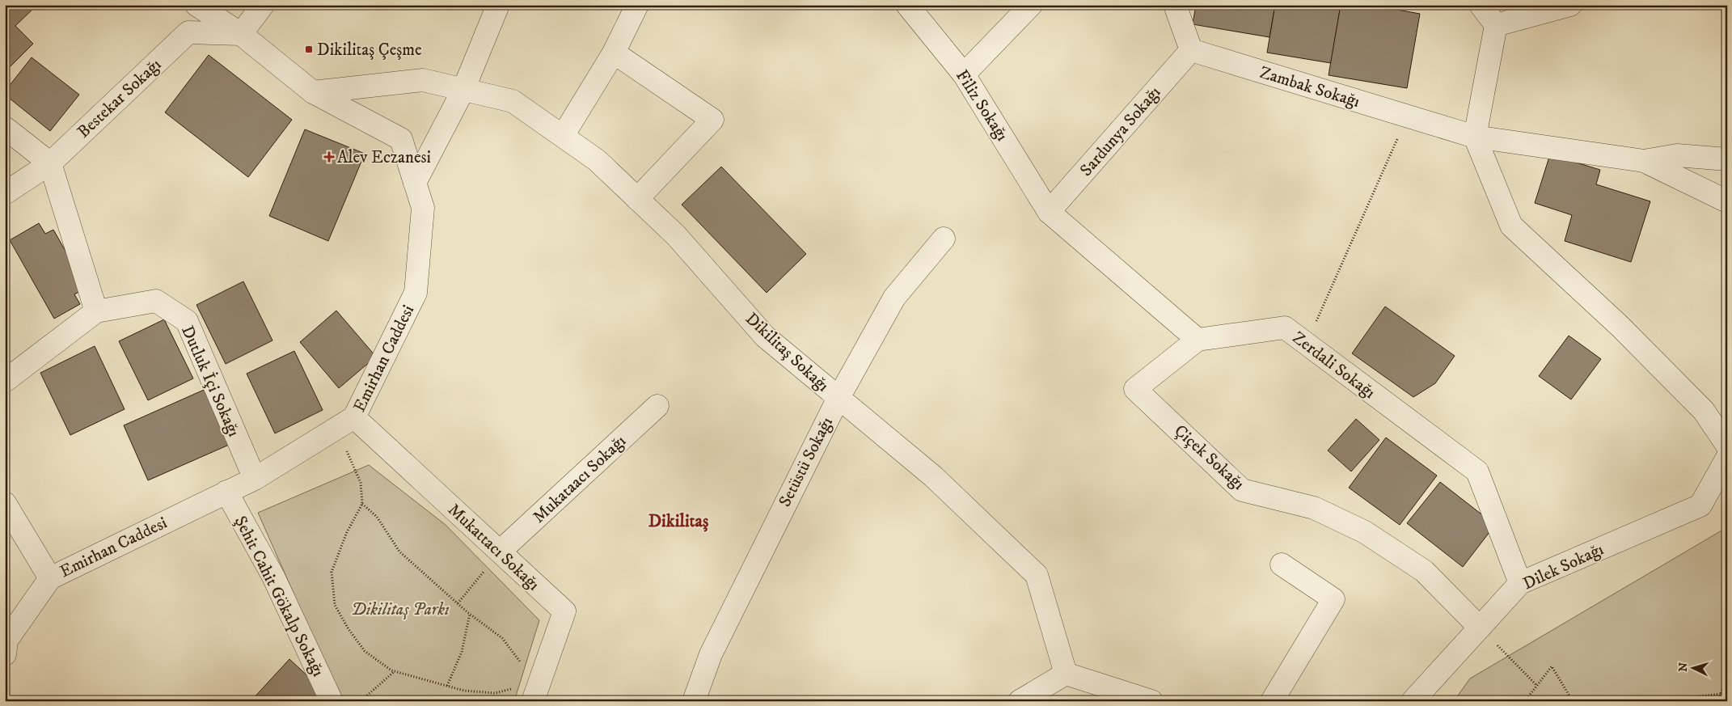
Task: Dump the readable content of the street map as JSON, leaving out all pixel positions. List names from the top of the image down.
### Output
{
  "streets": {
    "street": [
      "Zambak Sokağı",
      "Bestekar Sokağı",
      "Filiz Sokağı",
      "Sardunya Sokağı",
      "Dikilitaş Sokağı",
      "Emirhan Caddesi",
      "Zerdali Sokağı",
      "Dutluk İçi Sokağı",
      "Çiçek Sokağı",
      "Setüstü Sokağı",
      "Mukataacı Sokağı",
      "Mukattacı Sokağı",
      "Dilek Sokağı",
      "Şehit Cahit Gökalp Sokağı"
    ]
  },
  "crossings": [
    ["Zambak Sokağı", "Sardunya Sokağı"],
    ["Bestekar Sokağı", "Emirhan Caddesi"],
    ["Filiz Sokağı", "Sardunya Sokağı"],
    ["Dikilitaş Sokağı", "Emirhan Caddesi"],
    ["Dikilitaş Sokağı", "Setüstü Sokağı"],
    ["Emirhan Caddesi", "Dutluk İçi Sokağı"],
    ["Emirhan Caddesi", "Mukattacı Sokağı"],
    ["Emirhan Caddesi", "Şehit Cahit Gökalp Sokağı"],
    ["Zerdali Sokağı", "Çiçek Sokağı"],
    ["Zerdali Sokağı", "Dilek Sokağı"],
    ["Çiçek Sokağı", "Dilek Sokağı"],
    ["Mukataacı Sokağı", "Mukattacı Sokağı"]
  ],
  "districts": ["Dikilitaş"],
  "parks": ["Dikilitaş Parkı"],
  "places": {
    "transit": ["Dikilitaş Çeşme"],
    "health": ["Alev Eczanesi"]
  },
  "north": "left"
}
